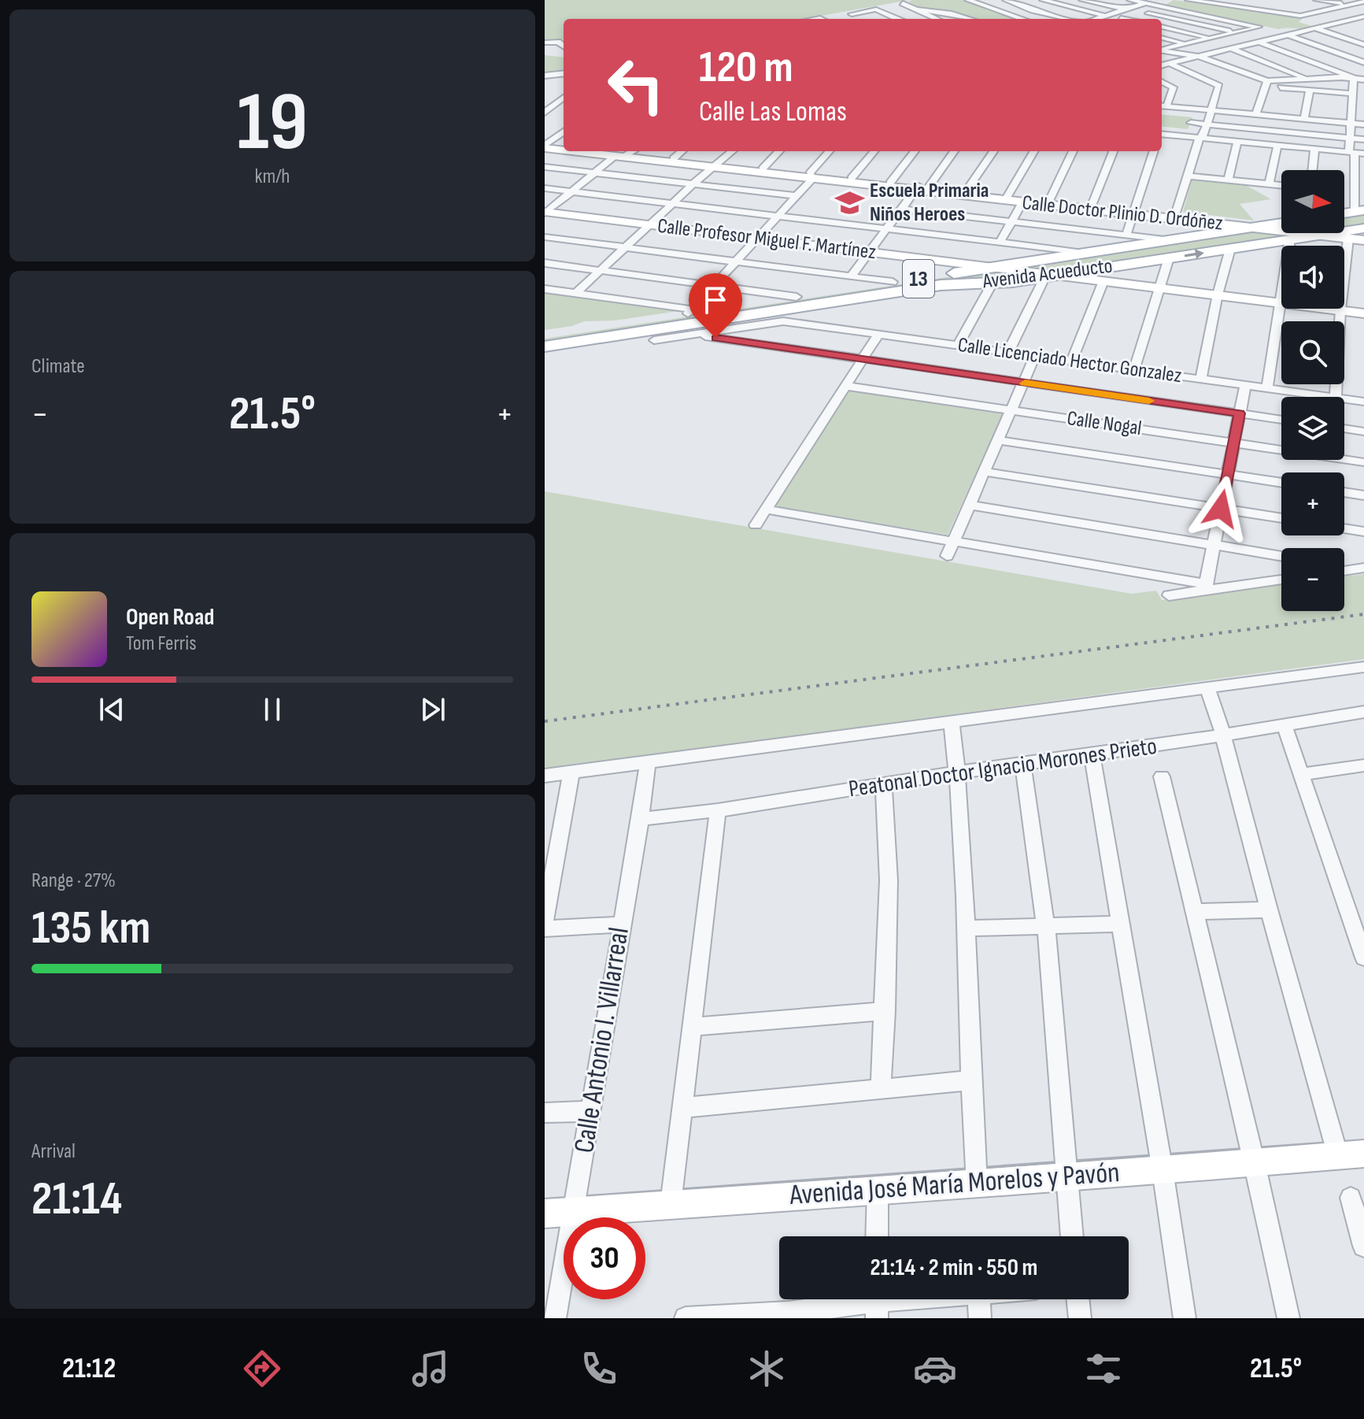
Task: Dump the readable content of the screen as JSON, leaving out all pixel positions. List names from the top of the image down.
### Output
{
  "streets": {
    "main road": ["Avenida Acueducto", "13"],
    "street": [
      "Calle Doctor Plinio D. Ordóñez",
      "Calle Profesor Miguel F. Martínez",
      "Calle Licenciado Hector Gonzalez",
      "Calle Nogal",
      "Peatonal Doctor Ignacio Morones Prieto",
      "Calle Antonio I. Villarreal",
      "Avenida José María Morelos y Pavón"
    ]
  },
  "crossings": [
    ["Calle Doctor Plinio D. Ordóñez", "Avenida Acueducto"],
    ["Calle Profesor Miguel F. Martínez", "Avenida Acueducto"],
    ["Peatonal Doctor Ignacio Morones Prieto", "Calle Antonio I. Villarreal"],
    ["Calle Antonio I. Villarreal", "Avenida José María Morelos y Pavón"]
  ],
  "places": {
    "school or university": ["Escuela Primaria Niños Heroes"]
  },
  "north": "right",
  "page": {
    "tile": [
      ["19", "km/h"],
      "Climate",
      ["Range · 27%", "135 km"],
      ["Arrival", "21:14"]
    ],
    "turn": ["120 m", "Calle Las Lomas"],
    "map_buttons": ["+", "−"],
    "heat": ["−", "21.5°", "+"],
    "song": ["Open Road", "Tom Ferris"],
    "limit": "30",
    "trip": "21:14 · 2 min · 550 m",
    "tabs": ["21:12", "21.5°"]
  }
}
